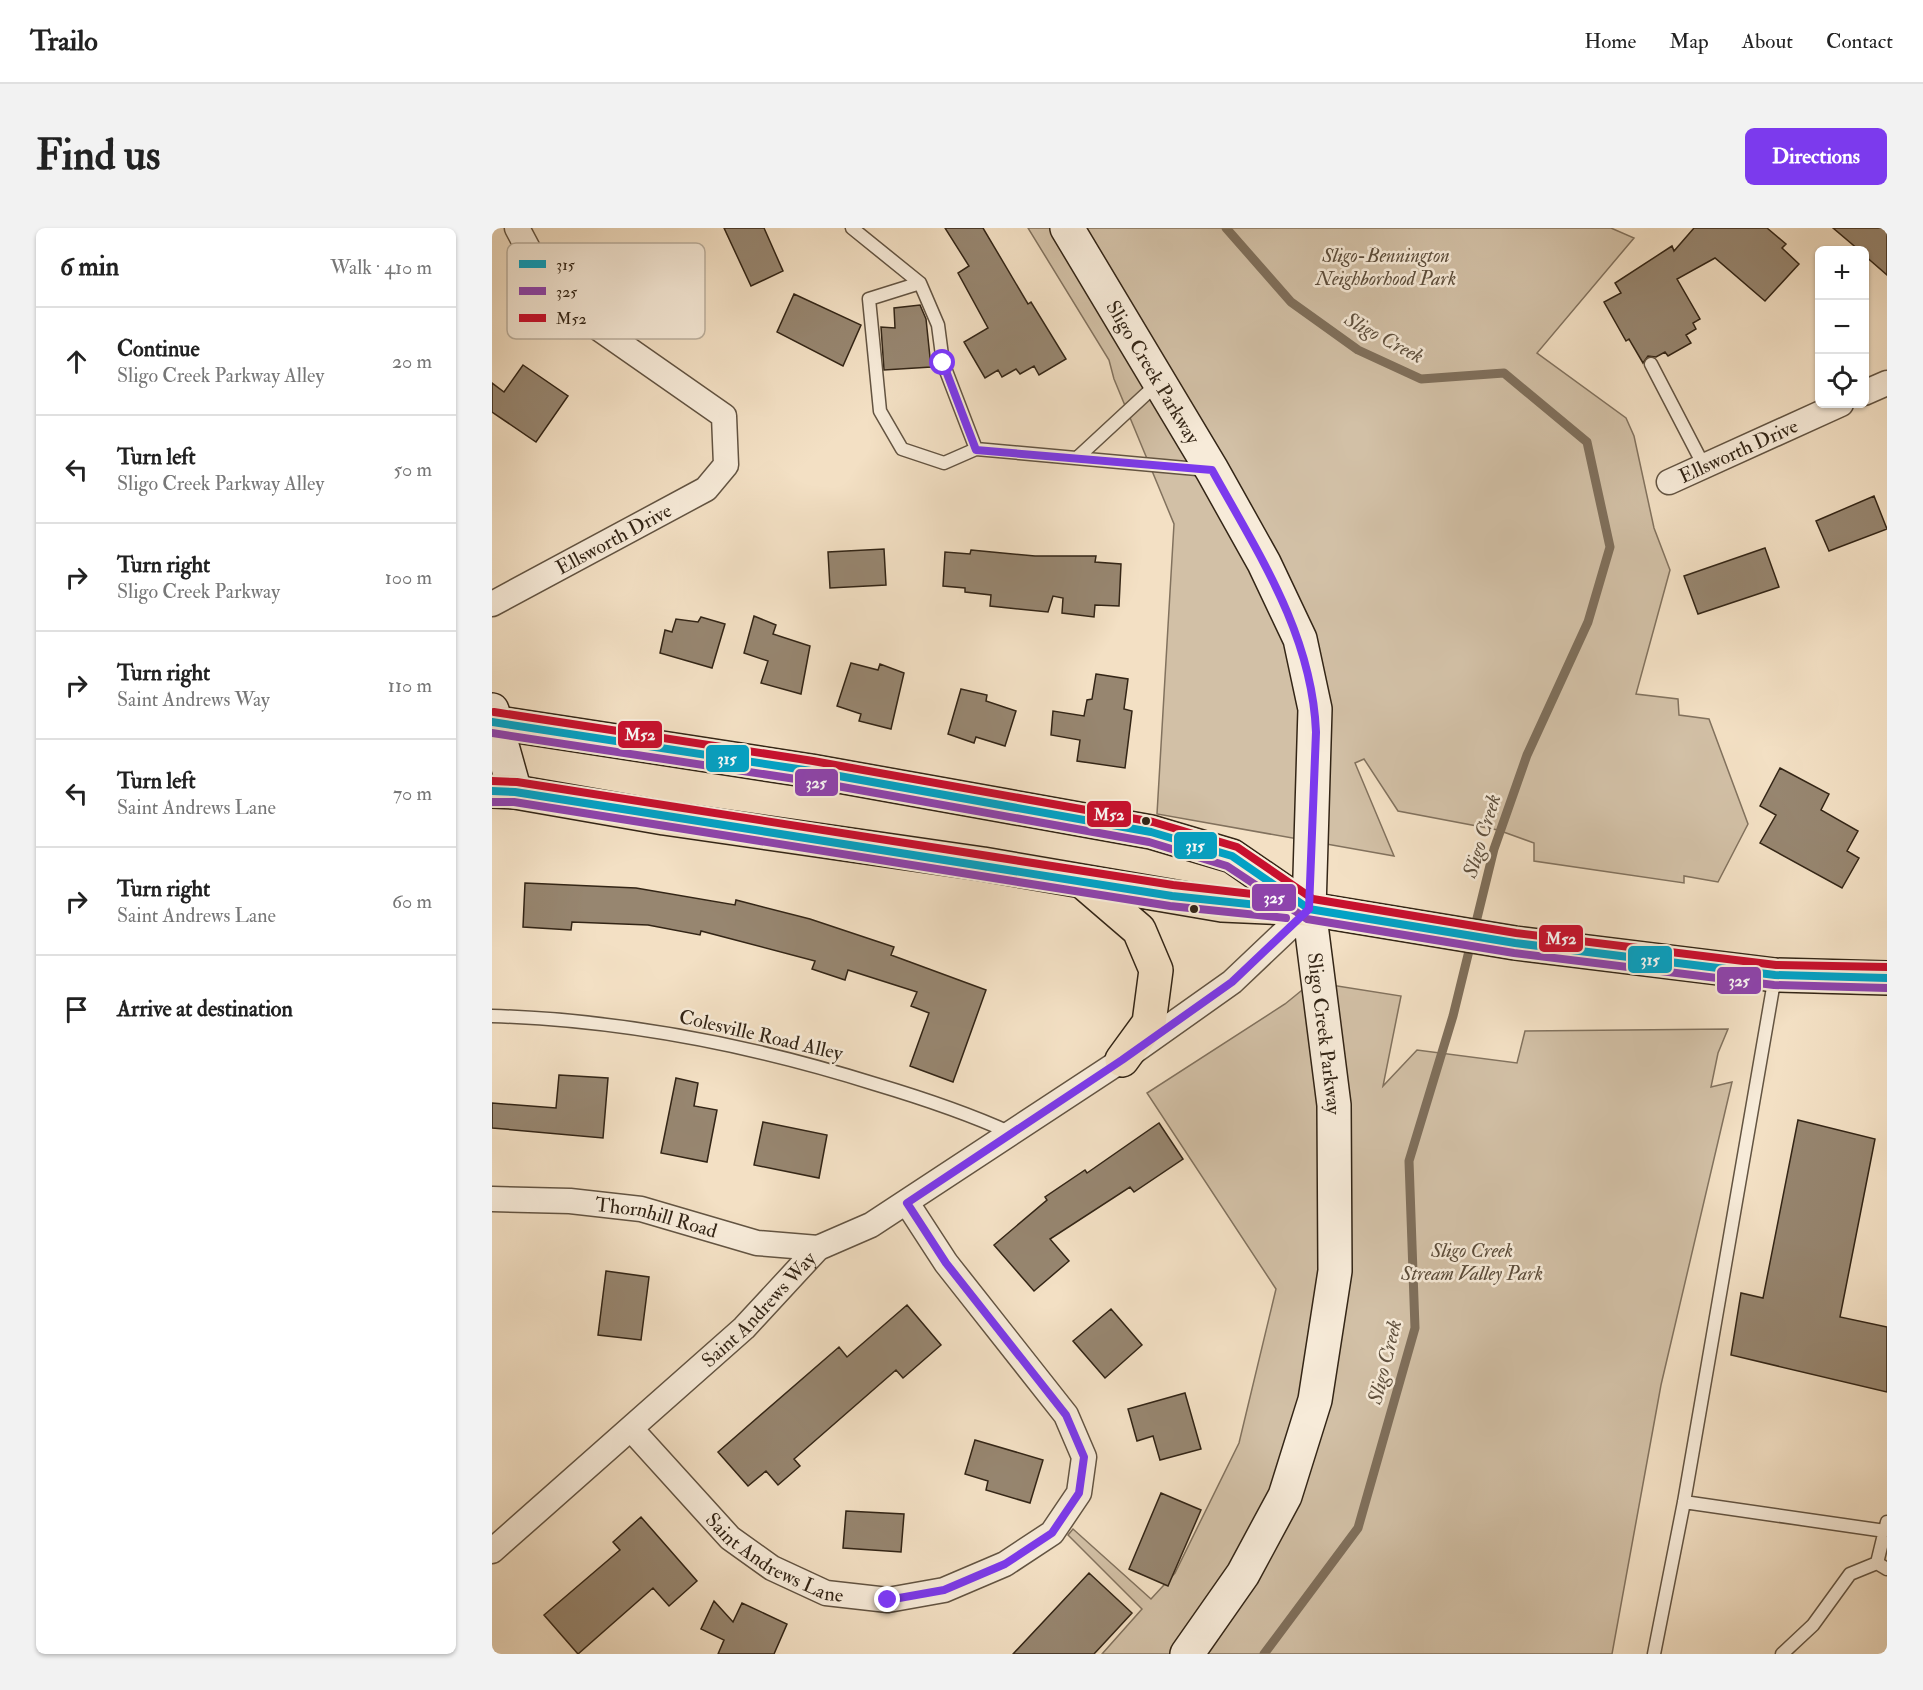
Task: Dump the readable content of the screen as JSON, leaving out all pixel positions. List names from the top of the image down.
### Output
{
  "streets": {
    "street": [
      "Sligo Creek Parkway",
      "Ellsworth Drive",
      "Thornhill Road",
      "Saint Andrews Way",
      "Saint Andrews Lane"
    ],
    "lane": ["Colesville Road Alley"]
  },
  "crossings": [
    ["Sligo Creek Parkway", "Saint Andrews Way"],
    ["Colesville Road Alley", "Saint Andrews Way"],
    ["Thornhill Road", "Saint Andrews Way"],
    ["Saint Andrews Way", "Saint Andrews Lane"]
  ],
  "water": ["Sligo Creek"],
  "parks": ["Sligo-Bennington Neighborhood Park", "Sligo Creek Stream Valley Park"],
  "lines": ["transit line M52", "transit line 315", "transit line 325"],
  "legend": ["315", "325", "M52"],
  "page": {
    "header": "Trailo",
    "nav": [
      "Home",
      "Map",
      "About",
      "Contact"
    ],
    "buttons": "Directions",
    "title": "Find us",
    "heading": ["6 min", "Walk · 410 m"],
    "map_buttons": ["+", "−"],
    "list": [
      ["Continue", "Sligo Creek Parkway Alley", "20 m"],
      ["Turn left", "Sligo Creek Parkway Alley", "50 m"],
      ["Turn right", "Sligo Creek Parkway", "100 m"],
      ["Turn right", "Saint Andrews Way", "110 m"],
      ["Turn left", "Saint Andrews Lane", "70 m"],
      ["Turn right", "Saint Andrews Lane", "60 m"],
      "Arrive at destination"
    ]
  }
}
